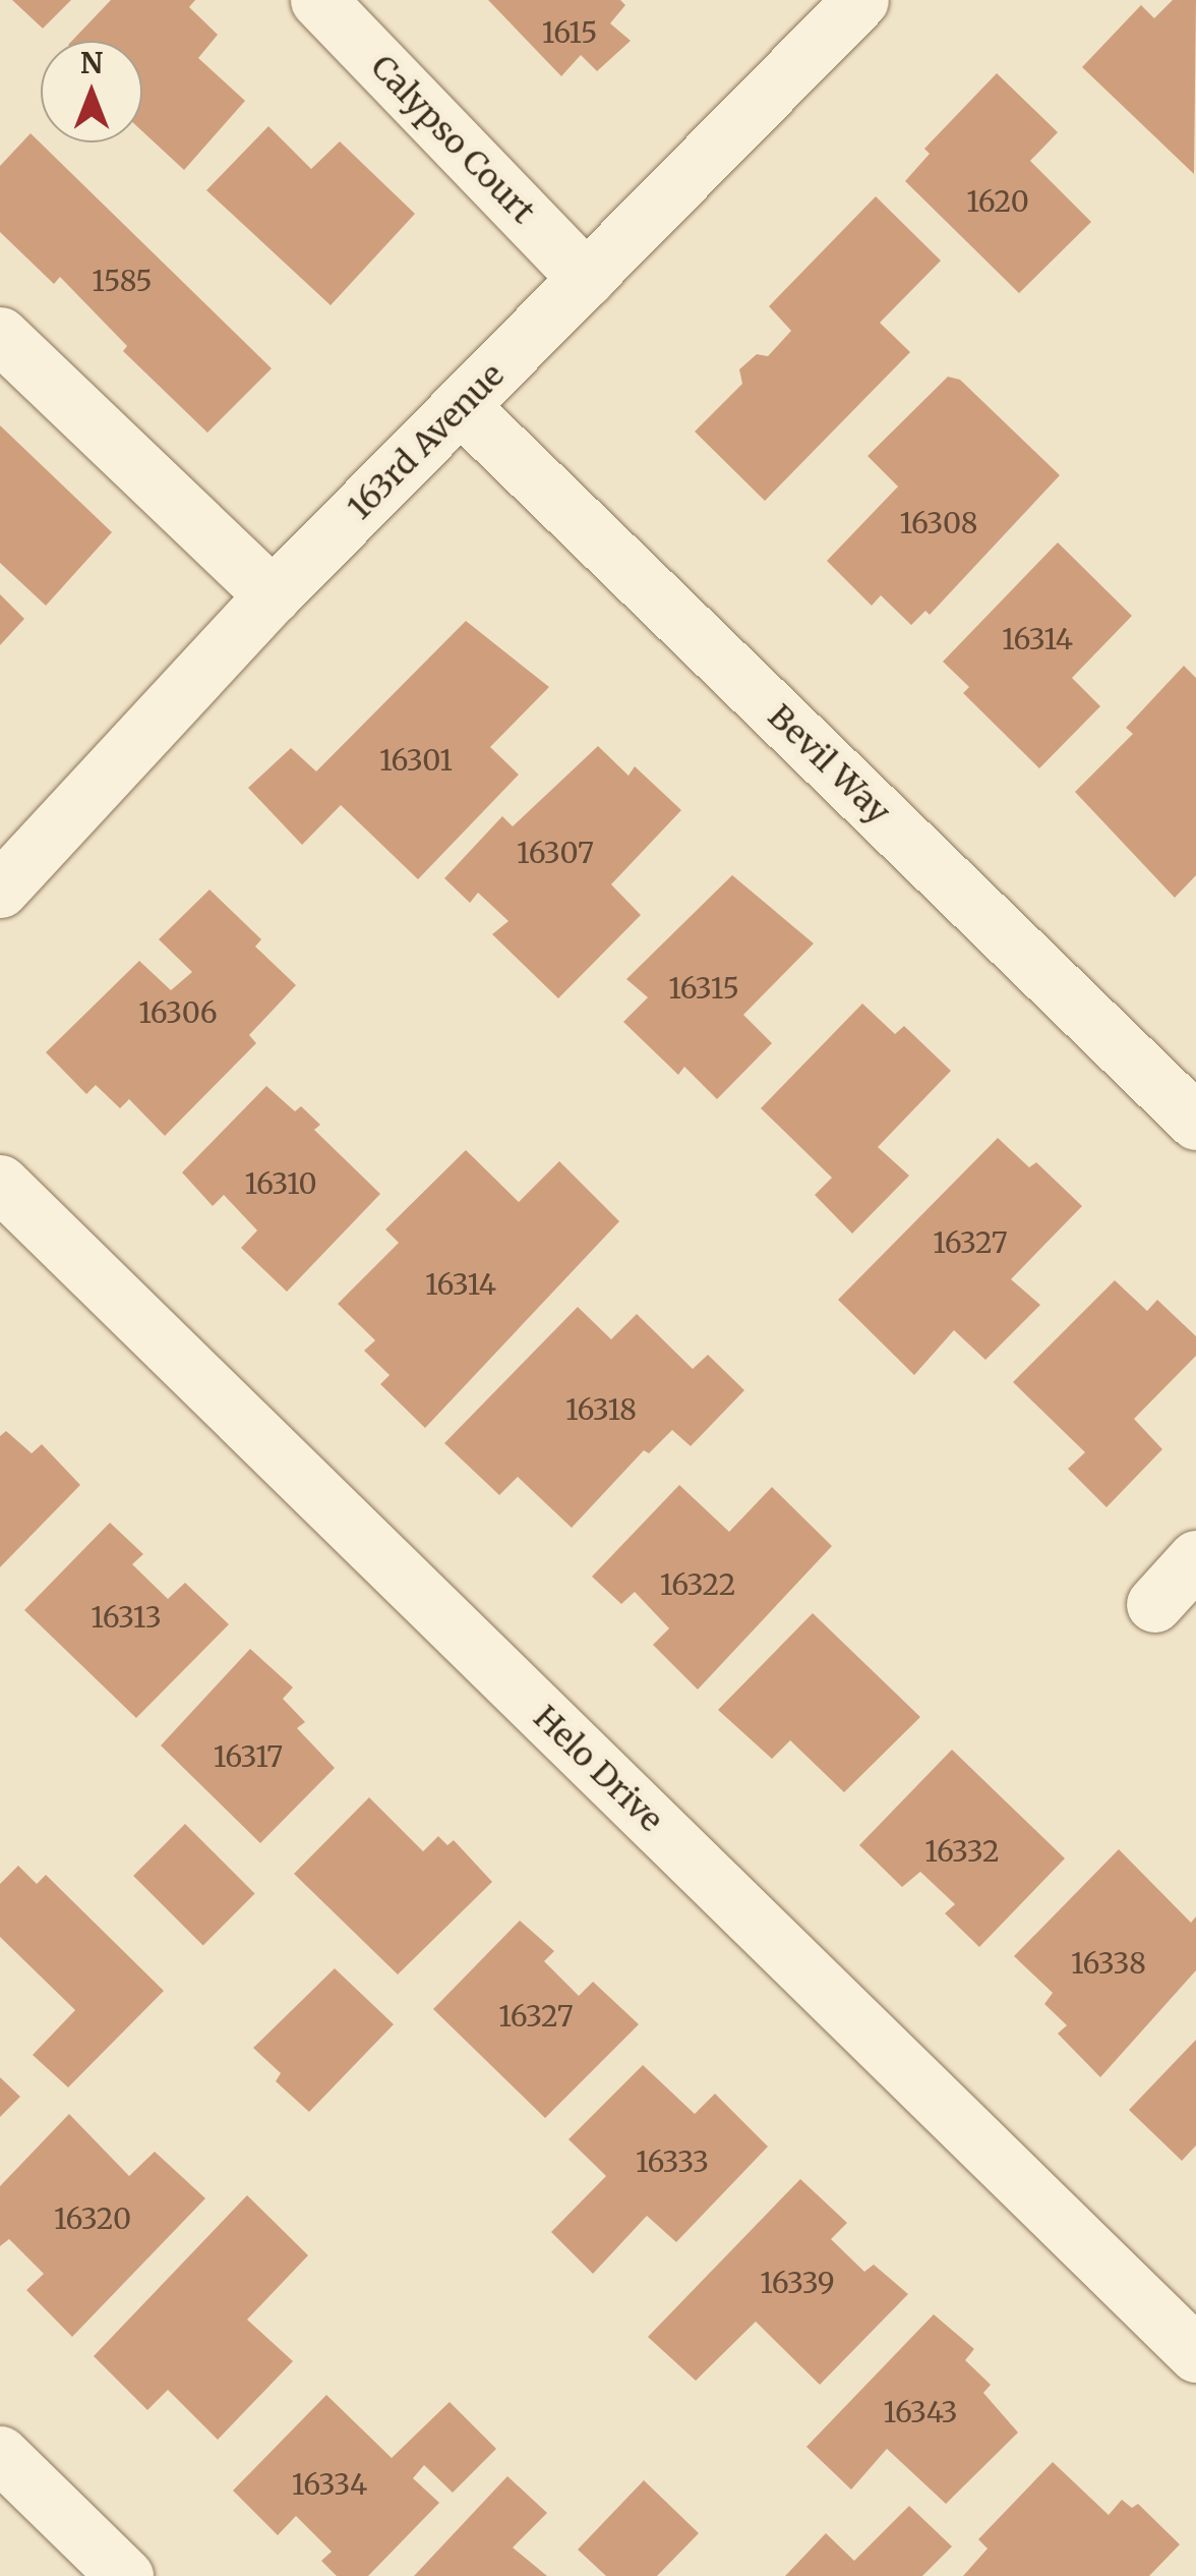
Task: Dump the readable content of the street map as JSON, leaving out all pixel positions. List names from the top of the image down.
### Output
{
  "streets": {
    "street": [
      "Calypso Court",
      "163rd Avenue",
      "Bevil Way",
      "Helo Drive"
    ]
  },
  "crossings": [
    ["Calypso Court", "163rd Avenue"],
    ["163rd Avenue", "Bevil Way"]
  ],
  "house_numbers": [
    "1615",
    "1620",
    "1585",
    "16308",
    "16314",
    "16301",
    "16307",
    "16315",
    "16306",
    "16310",
    "16327",
    "16314",
    "16318",
    "16322",
    "16313",
    "16317",
    "16332",
    "16338",
    "16327",
    "16333",
    "16320",
    "16339",
    "16343",
    "16334"
  ],
  "north": "top"
}
